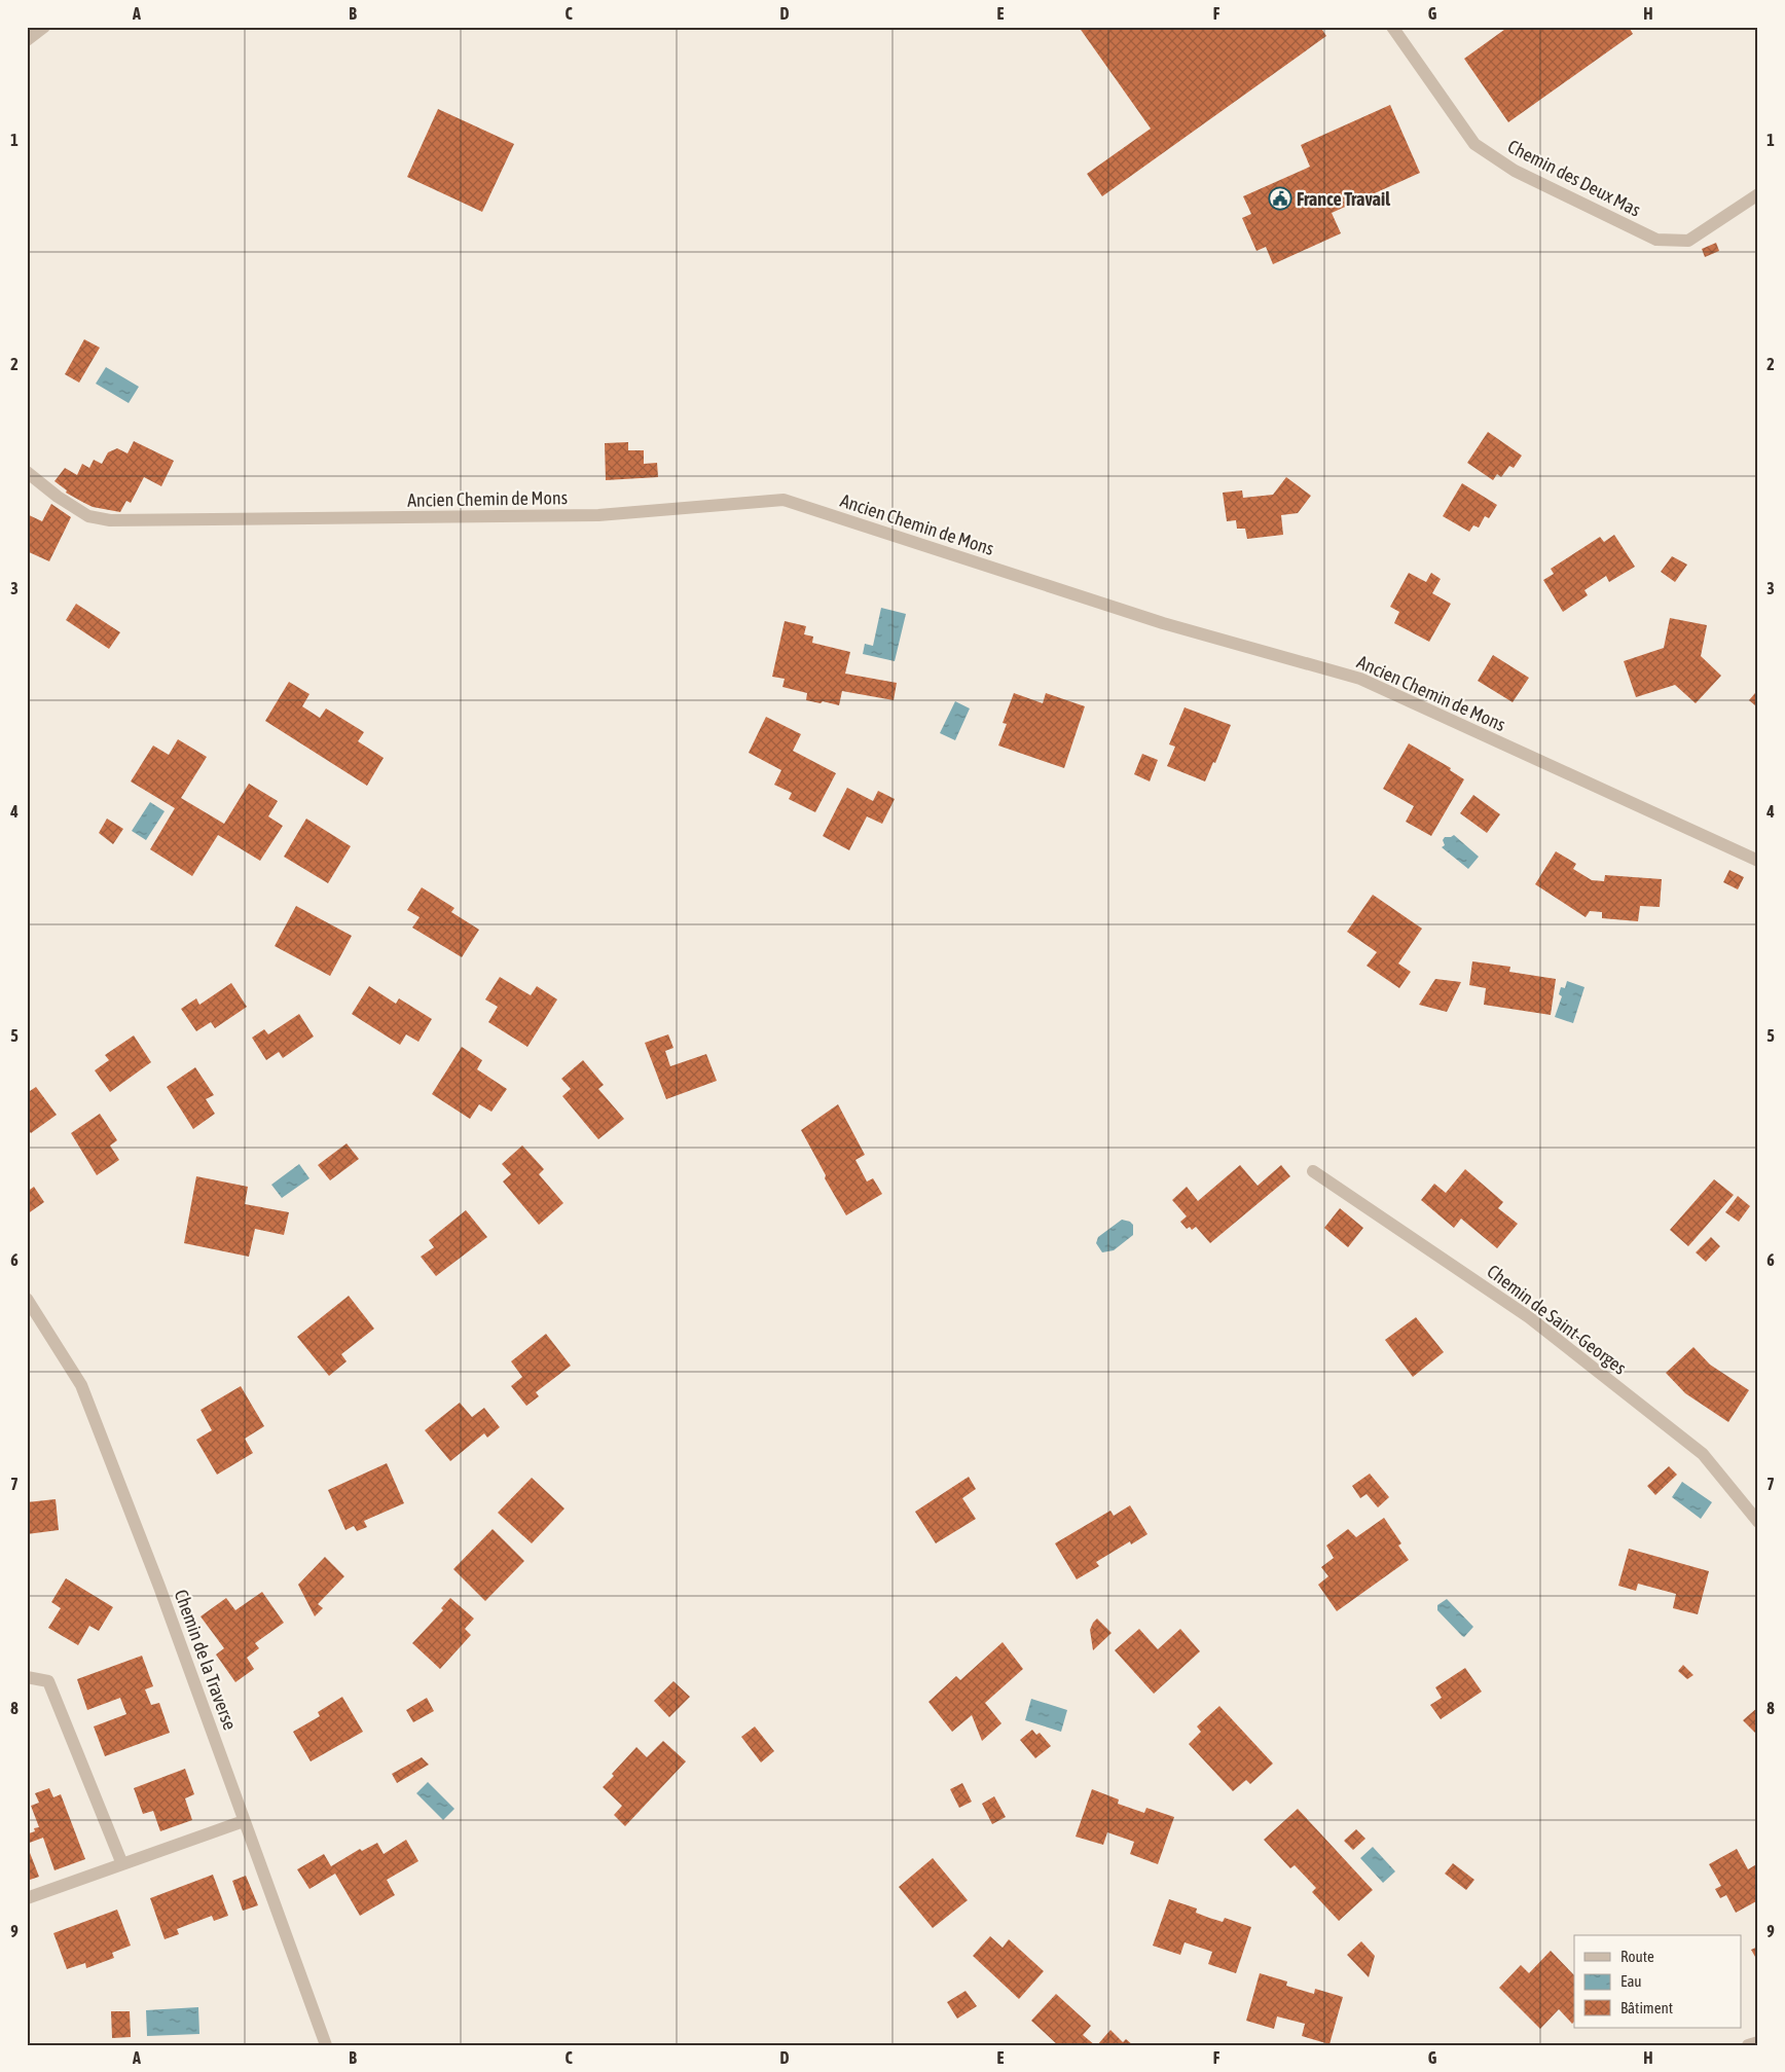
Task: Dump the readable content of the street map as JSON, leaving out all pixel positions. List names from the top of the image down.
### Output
{
  "streets": {
    "street": [
      "Chemin des Deux Mas",
      "Ancien Chemin de Mons",
      "Chemin de Saint-Georges",
      "Chemin de la Traverse"
    ]
  },
  "places": {
    "public building": ["France Travail"]
  },
  "legend": ["Route", "Eau", "Bâtiment"],
  "grid": {
    "columns": [
      "A",
      "B",
      "C",
      "D",
      "E",
      "F",
      "G",
      "H"
    ],
    "rows": [
      "1",
      "2",
      "3",
      "4",
      "5",
      "6",
      "7",
      "8",
      "9"
    ]
  }
}
